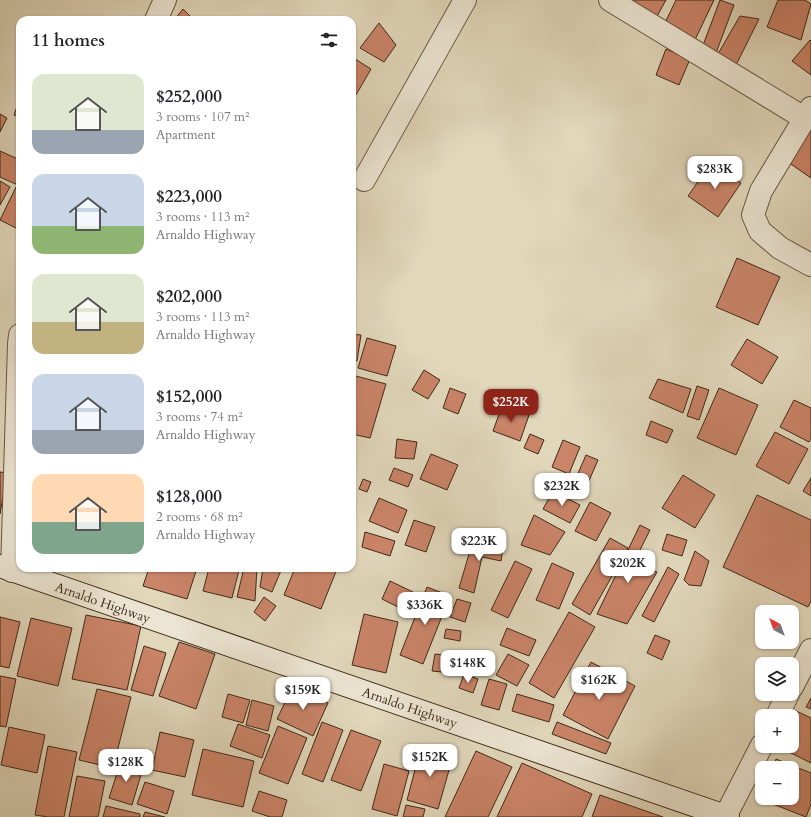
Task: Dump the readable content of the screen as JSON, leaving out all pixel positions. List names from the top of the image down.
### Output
{
  "streets": {
    "street": ["Arnaldo Highway"]
  },
  "north": "top left",
  "page": {
    "heading": "11 homes",
    "list": [
      {
        "name": "$252,000",
        "note": "3 rooms · 107 m² · Apartment"
      },
      {
        "name": "$223,000",
        "note": "3 rooms · 113 m² · Arnaldo Highway"
      },
      {
        "name": "$202,000",
        "note": "3 rooms · 113 m² · Arnaldo Highway"
      },
      {
        "name": "$152,000",
        "note": "3 rooms · 74 m² · Arnaldo Highway"
      },
      {
        "name": "$128,000",
        "note": "2 rooms · 68 m² · Arnaldo Highway"
      }
    ],
    "price": [
      "$283K",
      "$252K",
      "$232K",
      "$223K",
      "$202K",
      "$336K",
      "$148K",
      "$162K",
      "$159K",
      "$152K",
      "$128K"
    ],
    "map_buttons": ["+", "−"]
  }
}
